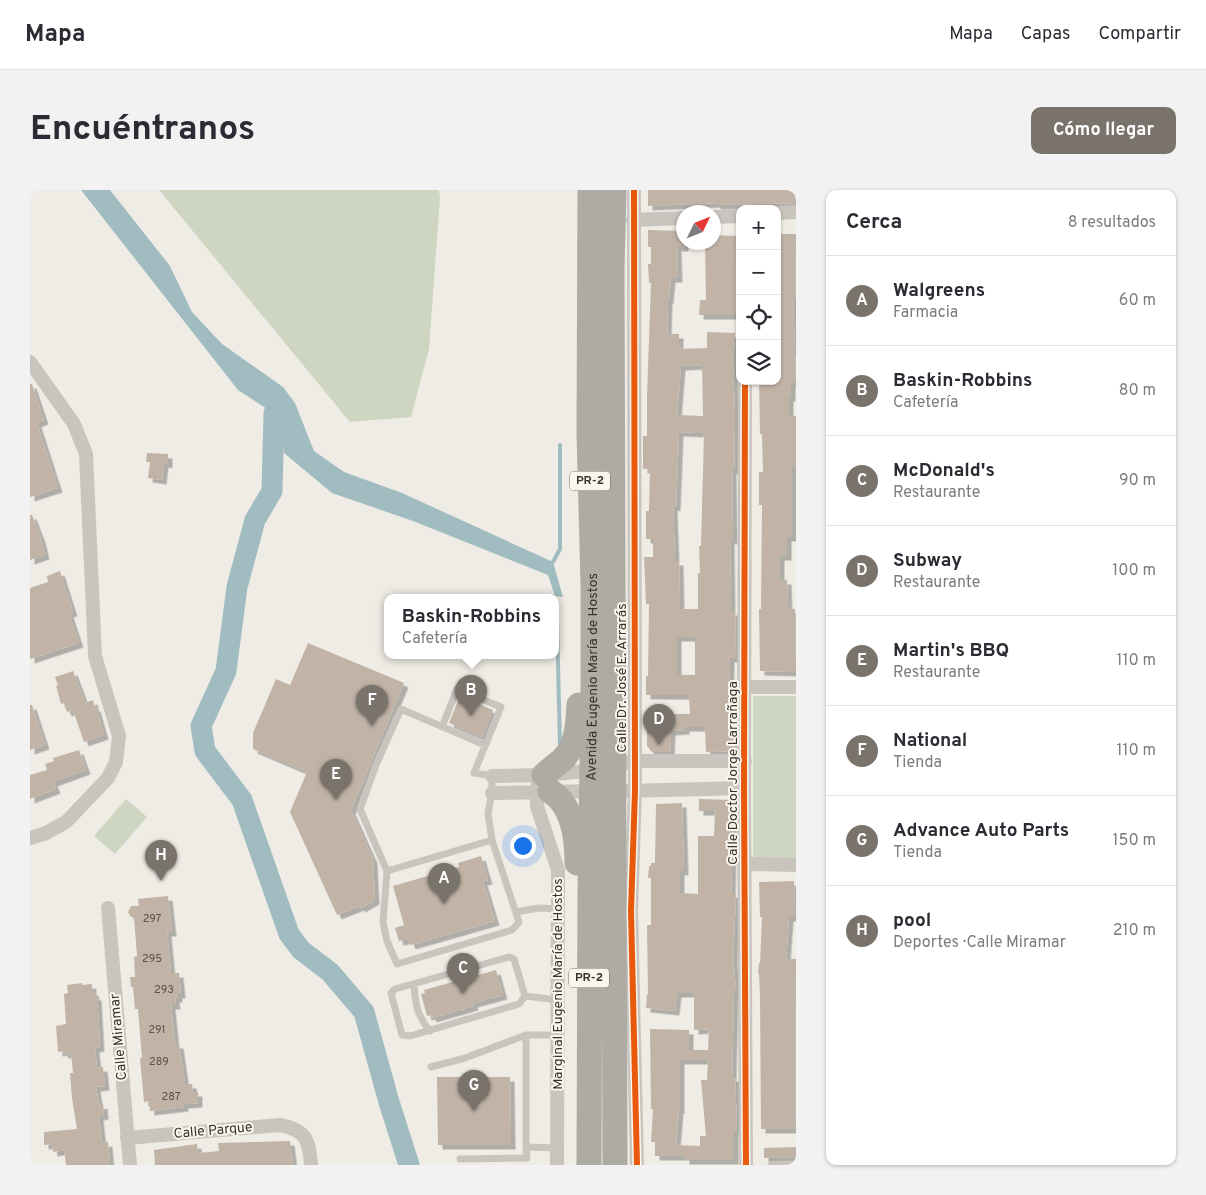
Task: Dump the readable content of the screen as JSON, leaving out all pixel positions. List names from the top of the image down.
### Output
{
  "streets": {
    "highway": ["PR-2", "Avenida Eugenio María de Hostos"],
    "street": [
      "Calle Dr. José E. Arrarás",
      "Calle Doctor Jorge Larrañaga",
      "Marginal Eugenio María de Hostos",
      "Calle Miramar",
      "Calle Parque"
    ]
  },
  "crossings": [
    ["Avenida Eugenio María de Hostos", "Calle Dr. José E. Arrarás"],
    ["Calle Miramar", "Calle Parque"]
  ],
  "house_numbers": [
    "297",
    "295",
    "293",
    "291",
    "289",
    "287"
  ],
  "north": "top right",
  "page": {
    "header": "Mapa",
    "nav": ["Mapa", "Capas", "Compartir"],
    "buttons": "Cómo llegar",
    "title": "Encuéntranos",
    "heading": ["Cerca", "8 resultados"],
    "map_buttons": ["+", "−"],
    "list": [
      {
        "mark": "A",
        "name": "Walgreens",
        "note": "Farmacia",
        "value": "60 m"
      },
      {
        "mark": "B",
        "name": "Baskin-Robbins",
        "note": "Cafetería",
        "value": "80 m"
      },
      {
        "mark": "C",
        "name": "McDonald's",
        "note": "Restaurante",
        "value": "90 m"
      },
      {
        "mark": "D",
        "name": "Subway",
        "note": "Restaurante",
        "value": "100 m"
      },
      {
        "mark": "E",
        "name": "Martin's BBQ",
        "note": "Restaurante",
        "value": "110 m"
      },
      {
        "mark": "F",
        "name": "National",
        "note": "Tienda",
        "value": "110 m"
      },
      {
        "mark": "G",
        "name": "Advance Auto Parts",
        "note": "Tienda",
        "value": "150 m"
      },
      {
        "mark": "H",
        "name": "pool",
        "note": "Deportes · Calle Miramar",
        "value": "210 m"
      }
    ],
    "popup": ["Baskin-Robbins", "Cafetería"],
    "pins": [
      "B",
      "F",
      "D",
      "E",
      "H",
      "A",
      "C",
      "G"
    ]
  }
}
